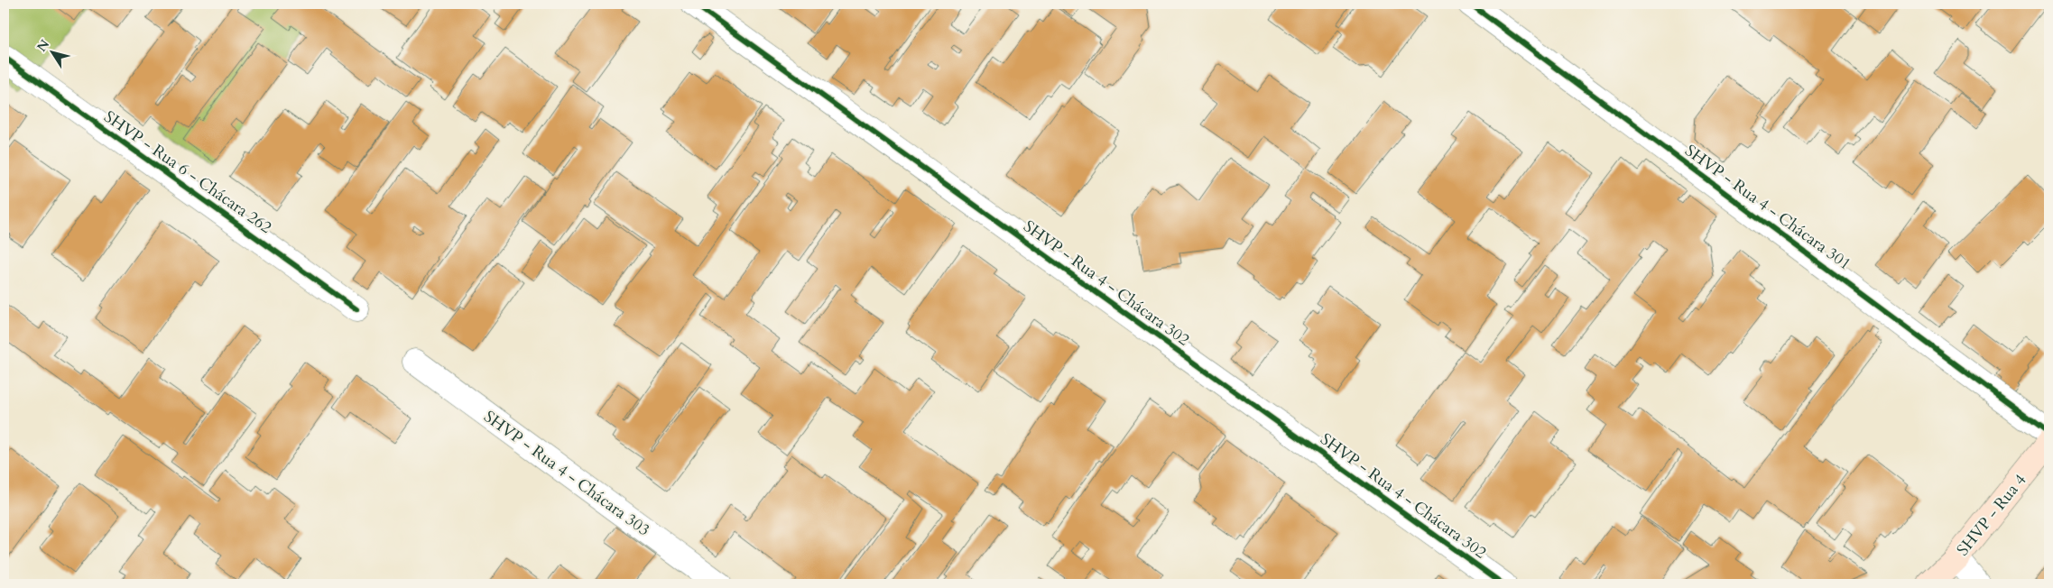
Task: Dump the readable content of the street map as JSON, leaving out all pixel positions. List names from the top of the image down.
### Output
{
  "streets": {
    "street": [
      "SHVP - Rua 6 - Chácara 262",
      "SHVP - Rua 4 - Chácara 301",
      "SHVP - Rua 4 - Chácara 302",
      "SHVP - Rua 4 - Chácara 303",
      "SHVP - Rua 4"
    ]
  },
  "north": "top left"
}
